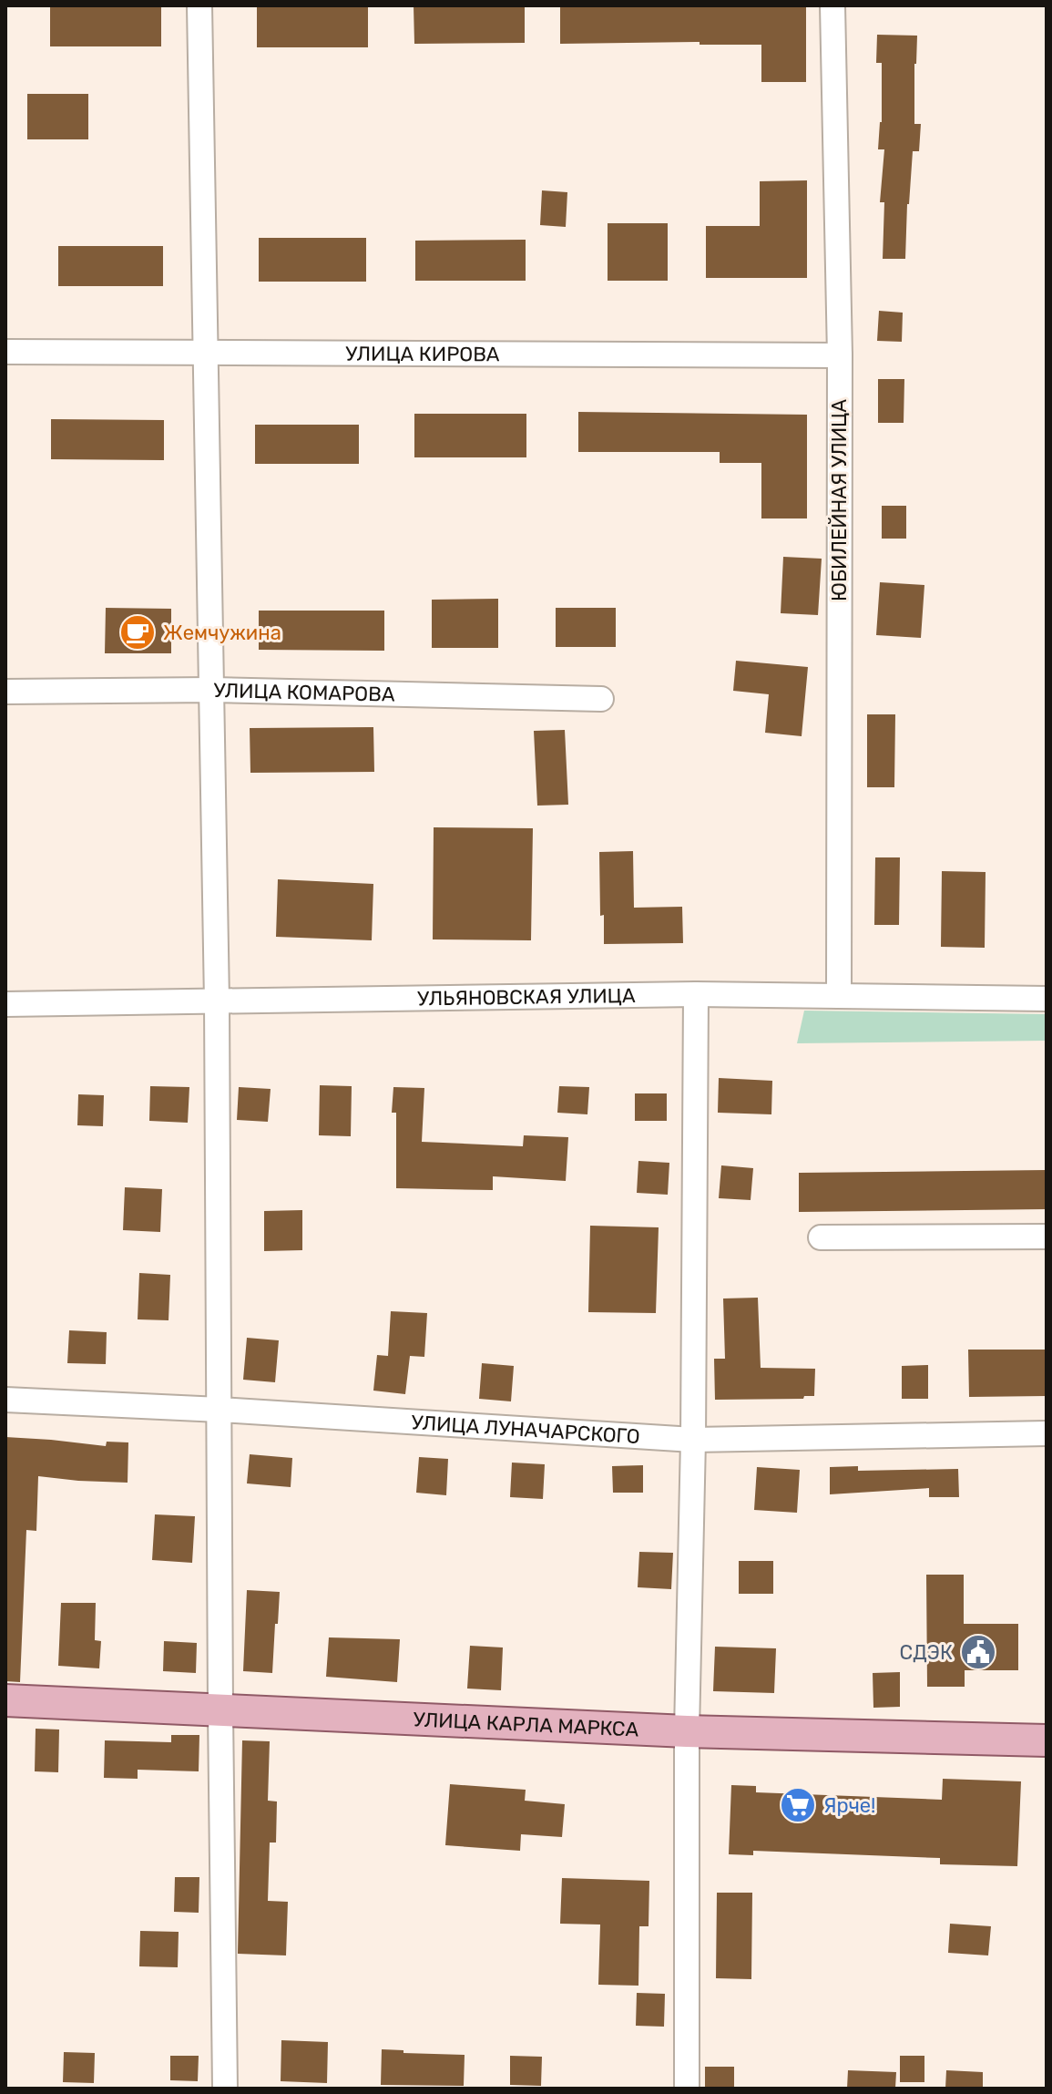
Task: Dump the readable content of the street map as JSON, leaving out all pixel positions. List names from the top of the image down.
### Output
{
  "streets": {
    "main road": ["УЛИЦА КАРЛА МАРКСА"],
    "street": [
      "УЛИЦА КИРОВА",
      "ЮБИЛЕЙНАЯ УЛИЦА",
      "УЛИЦА КОМАРОВА",
      "УЛЬЯНОВСКАЯ УЛИЦА",
      "УЛИЦА ЛУНАЧАРСКОГО"
    ]
  },
  "crossings": [
    ["УЛИЦА КИРОВА", "ЮБИЛЕЙНАЯ УЛИЦА"],
    ["ЮБИЛЕЙНАЯ УЛИЦА", "УЛЬЯНОВСКАЯ УЛИЦА"]
  ],
  "places": {
    "cafe": ["Жемчужина"],
    "public building": ["СДЭК"],
    "supermarket": ["Ярче!"]
  }
}
